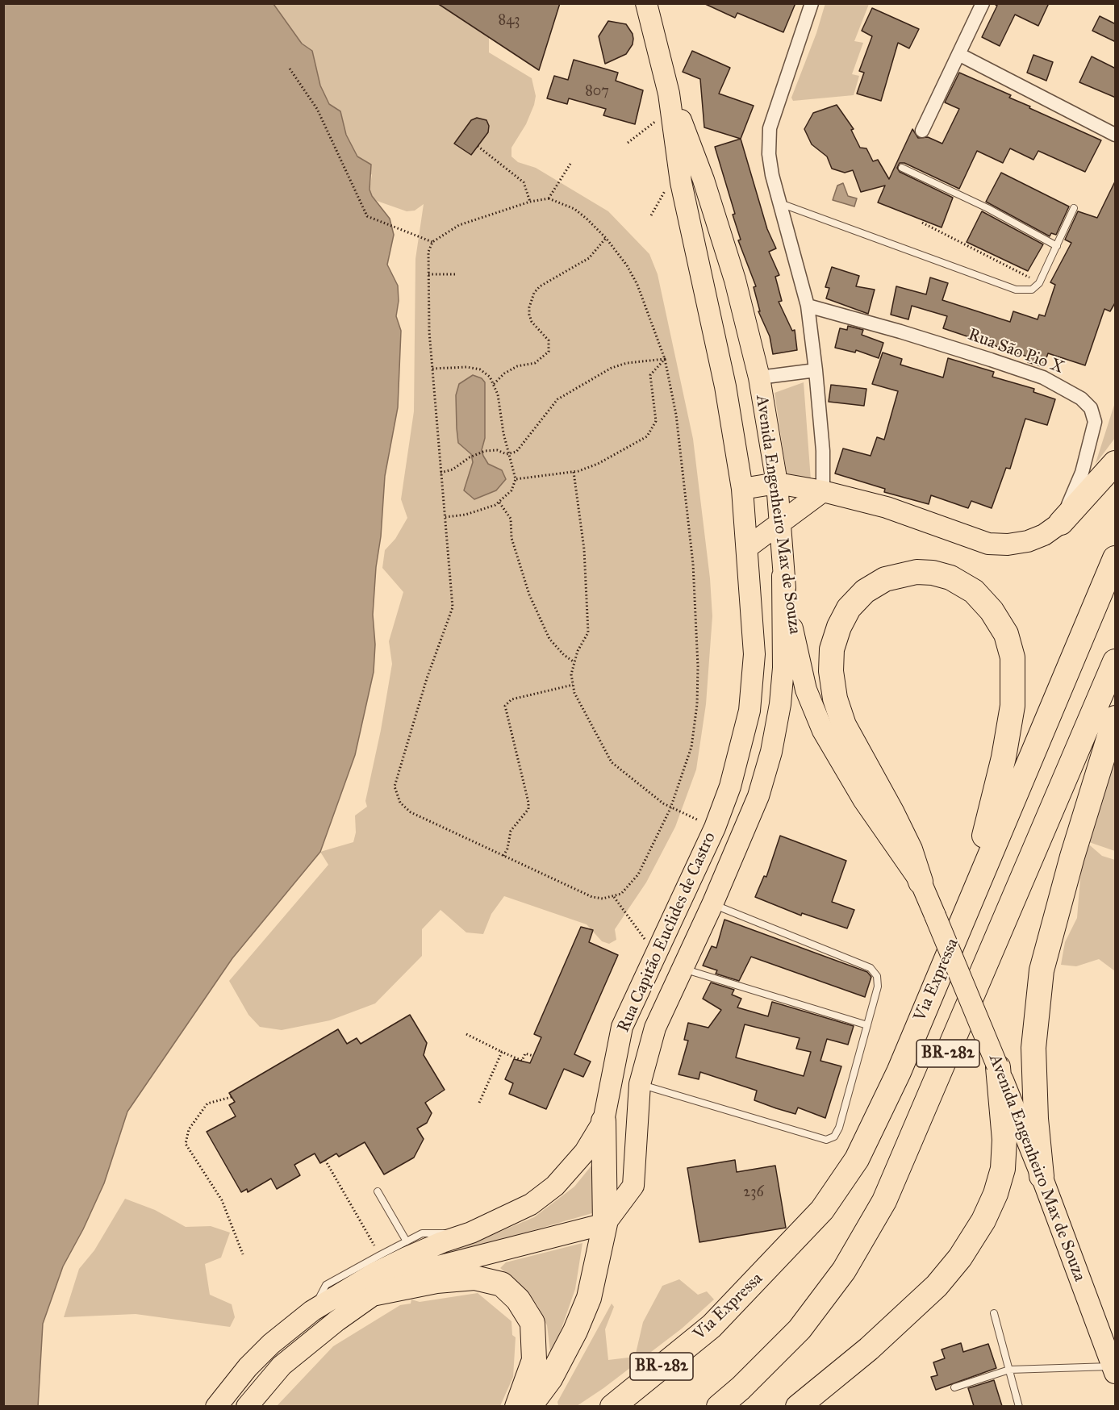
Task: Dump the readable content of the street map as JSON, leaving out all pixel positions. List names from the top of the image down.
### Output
{
  "streets": {
    "highway": ["Via Expressa", "BR-282"],
    "main road": ["Avenida Engenheiro Max de Souza", "Rua Capitão Euclides de Castro"],
    "street": ["Rua São Pio X"]
  },
  "crossings": [
    ["Avenida Engenheiro Max de Souza", "Rua Capitão Euclides de Castro"]
  ],
  "house_numbers": ["843", "807", "236"]
}
